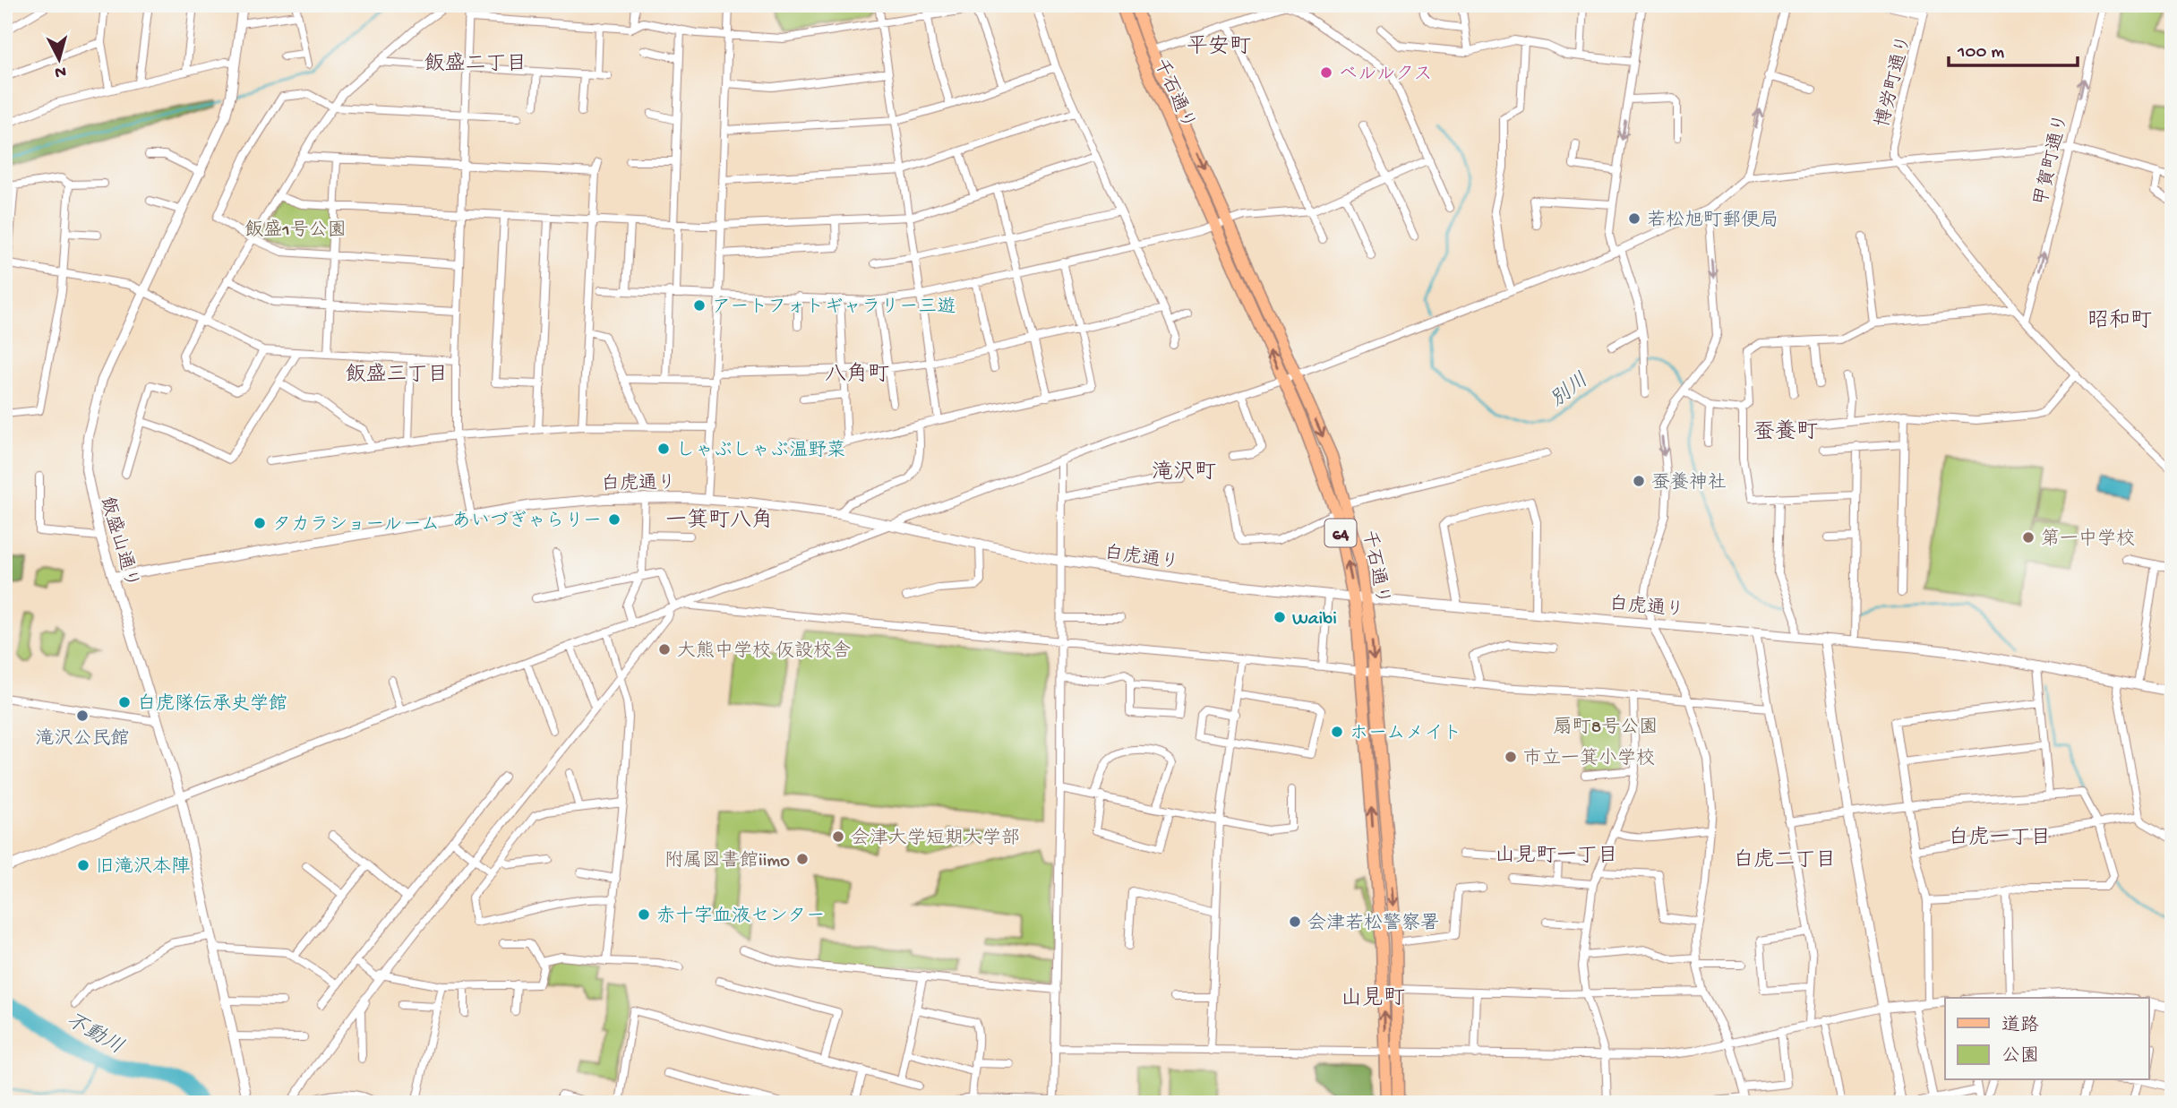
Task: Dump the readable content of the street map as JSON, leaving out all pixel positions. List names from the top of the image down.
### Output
{
  "streets": {
    "main road": ["千石通り", "64"],
    "street": [
      "博労町通り",
      "甲賀町通り",
      "白虎通り",
      "飯盛山通り"
    ]
  },
  "crossings": [
    ["千石通り", "白虎通り"],
    ["白虎通り", "飯盛山通り"]
  ],
  "one_way": ["甲賀町通り"],
  "districts": [
    "平安町",
    "飯盛二丁目",
    "昭和町",
    "飯盛三丁目",
    "八角町",
    "蚕養町",
    "滝沢町",
    "一箕町八角",
    "白虎一丁目",
    "山見町一丁目",
    "白虎二丁目",
    "山見町"
  ],
  "water": ["別川", "不動川"],
  "parks": ["飯盛1号公園", "扇町8号公園"],
  "places": [
    "ベルルクス",
    "若松旭町郵便局",
    "アートフォトギャラリー三遊",
    "しゃぶしゃぶ温野菜",
    "蚕養神社",
    "あいづぎゃらりー",
    "タカラショールーム",
    "第一中学校",
    "Waibi",
    "大熊中学校 仮設校舎",
    "白虎隊伝承史学館",
    "滝沢公民館",
    "ホームメイト",
    "市立一箕小学校",
    "会津大学短期大学部",
    "附属図書館iimo",
    "旧滝沢本陣",
    "赤十字血液センター",
    "会津若松警察署"
  ],
  "legend": ["道路", "公園"],
  "scale_bar": "100 m",
  "north": "bottom"
}
